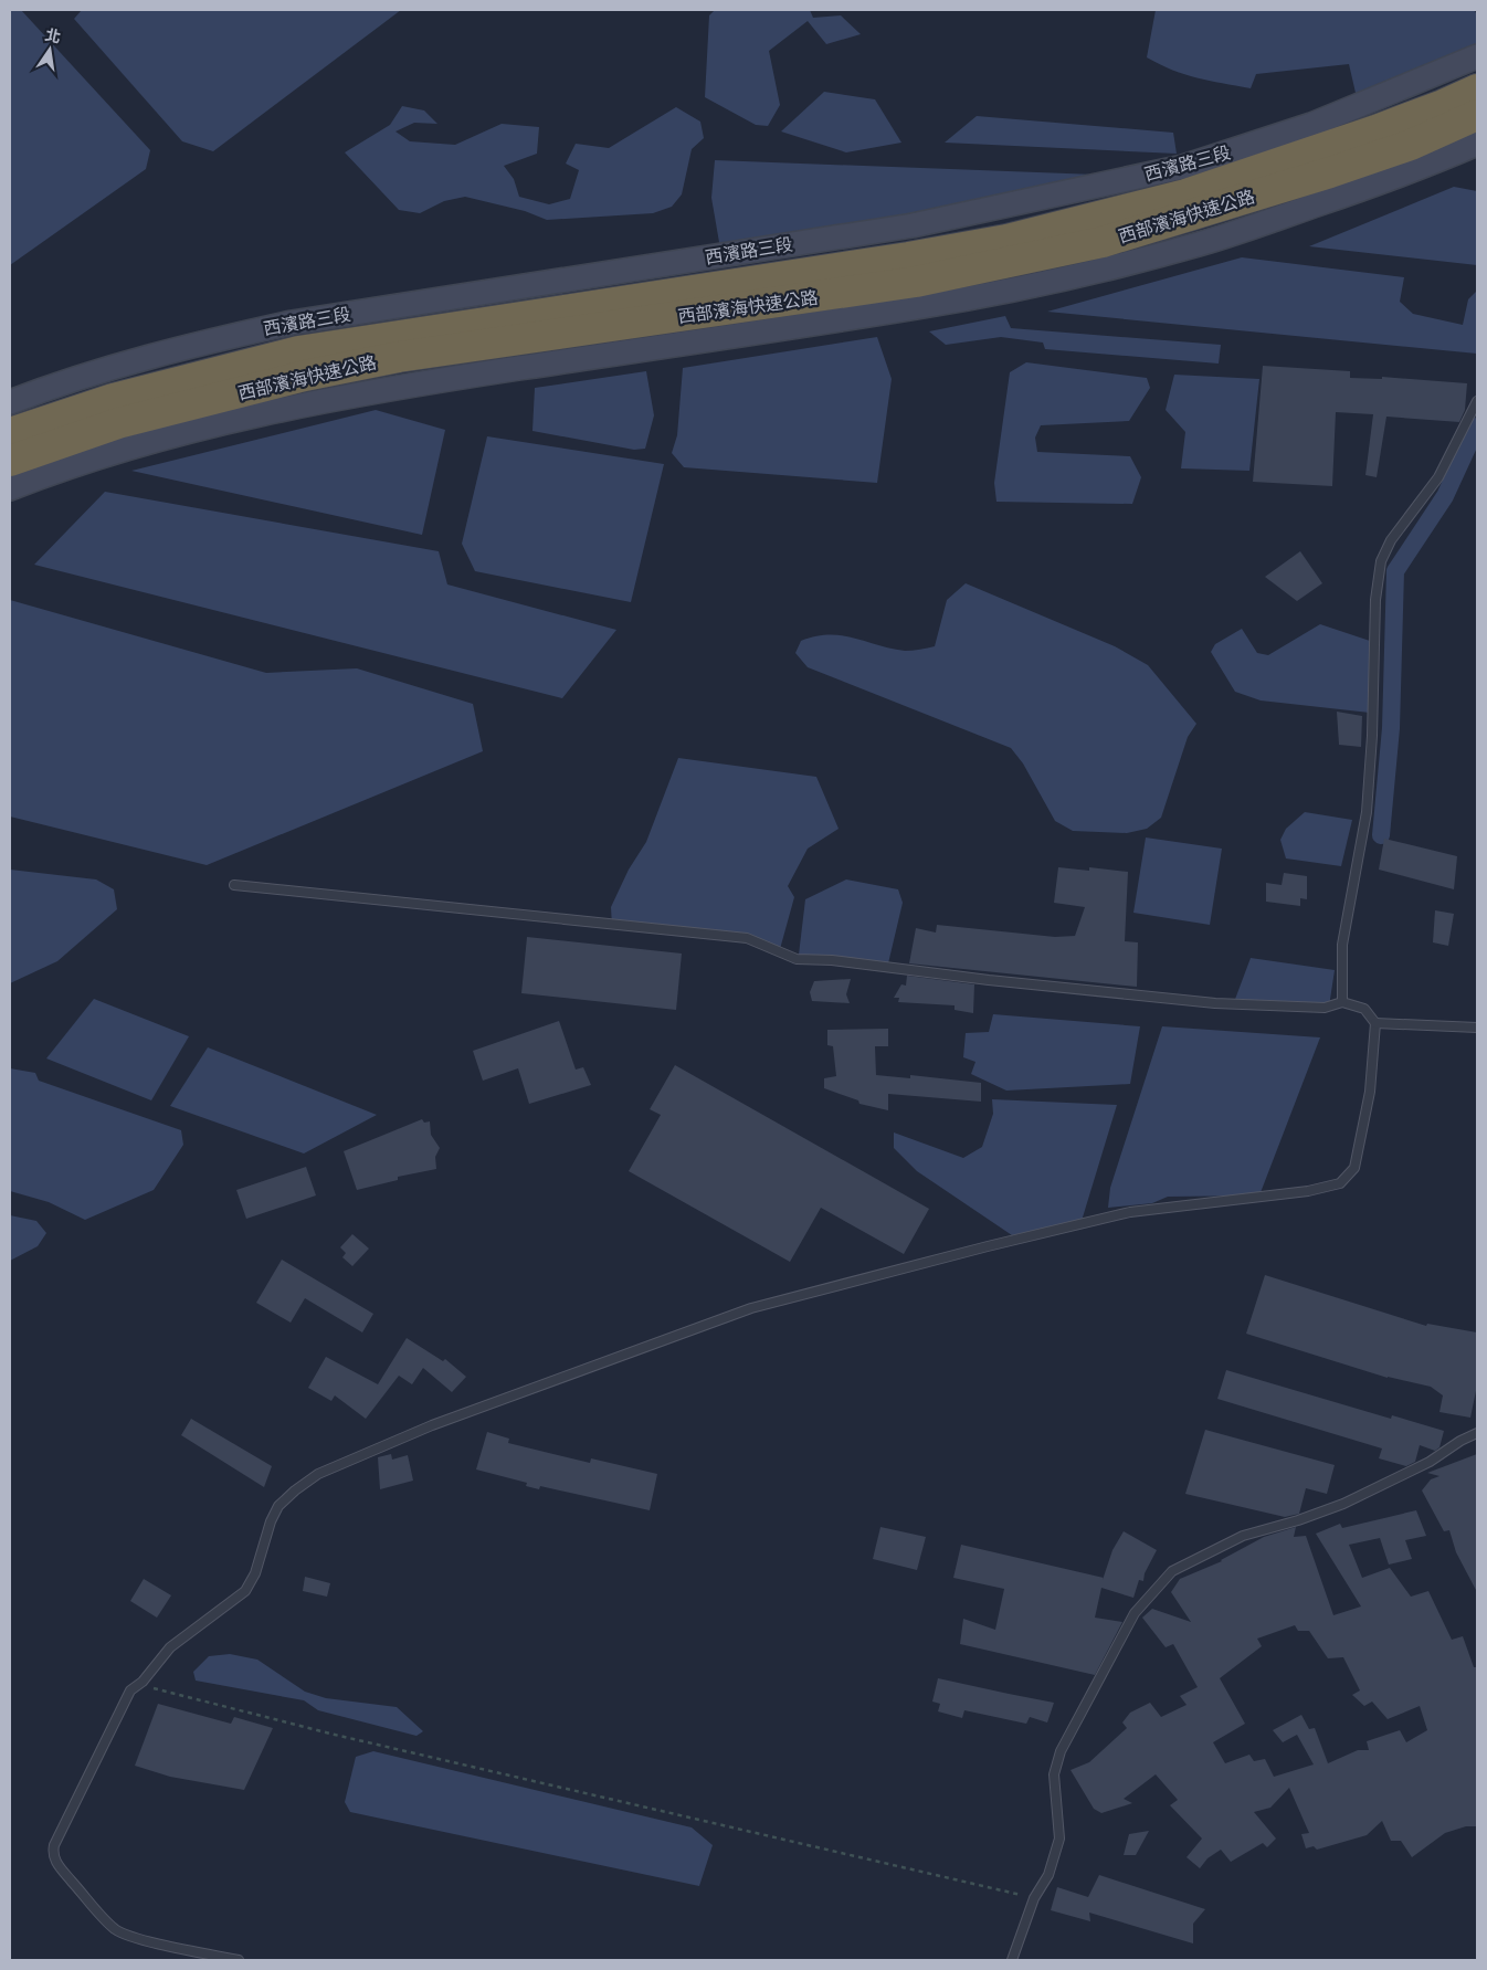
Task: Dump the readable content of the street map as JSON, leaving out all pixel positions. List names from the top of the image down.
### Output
{
  "streets": {
    "highway": ["西部濱海快速公路"],
    "street": ["西濱路三段"]
  },
  "north": "top"
}
